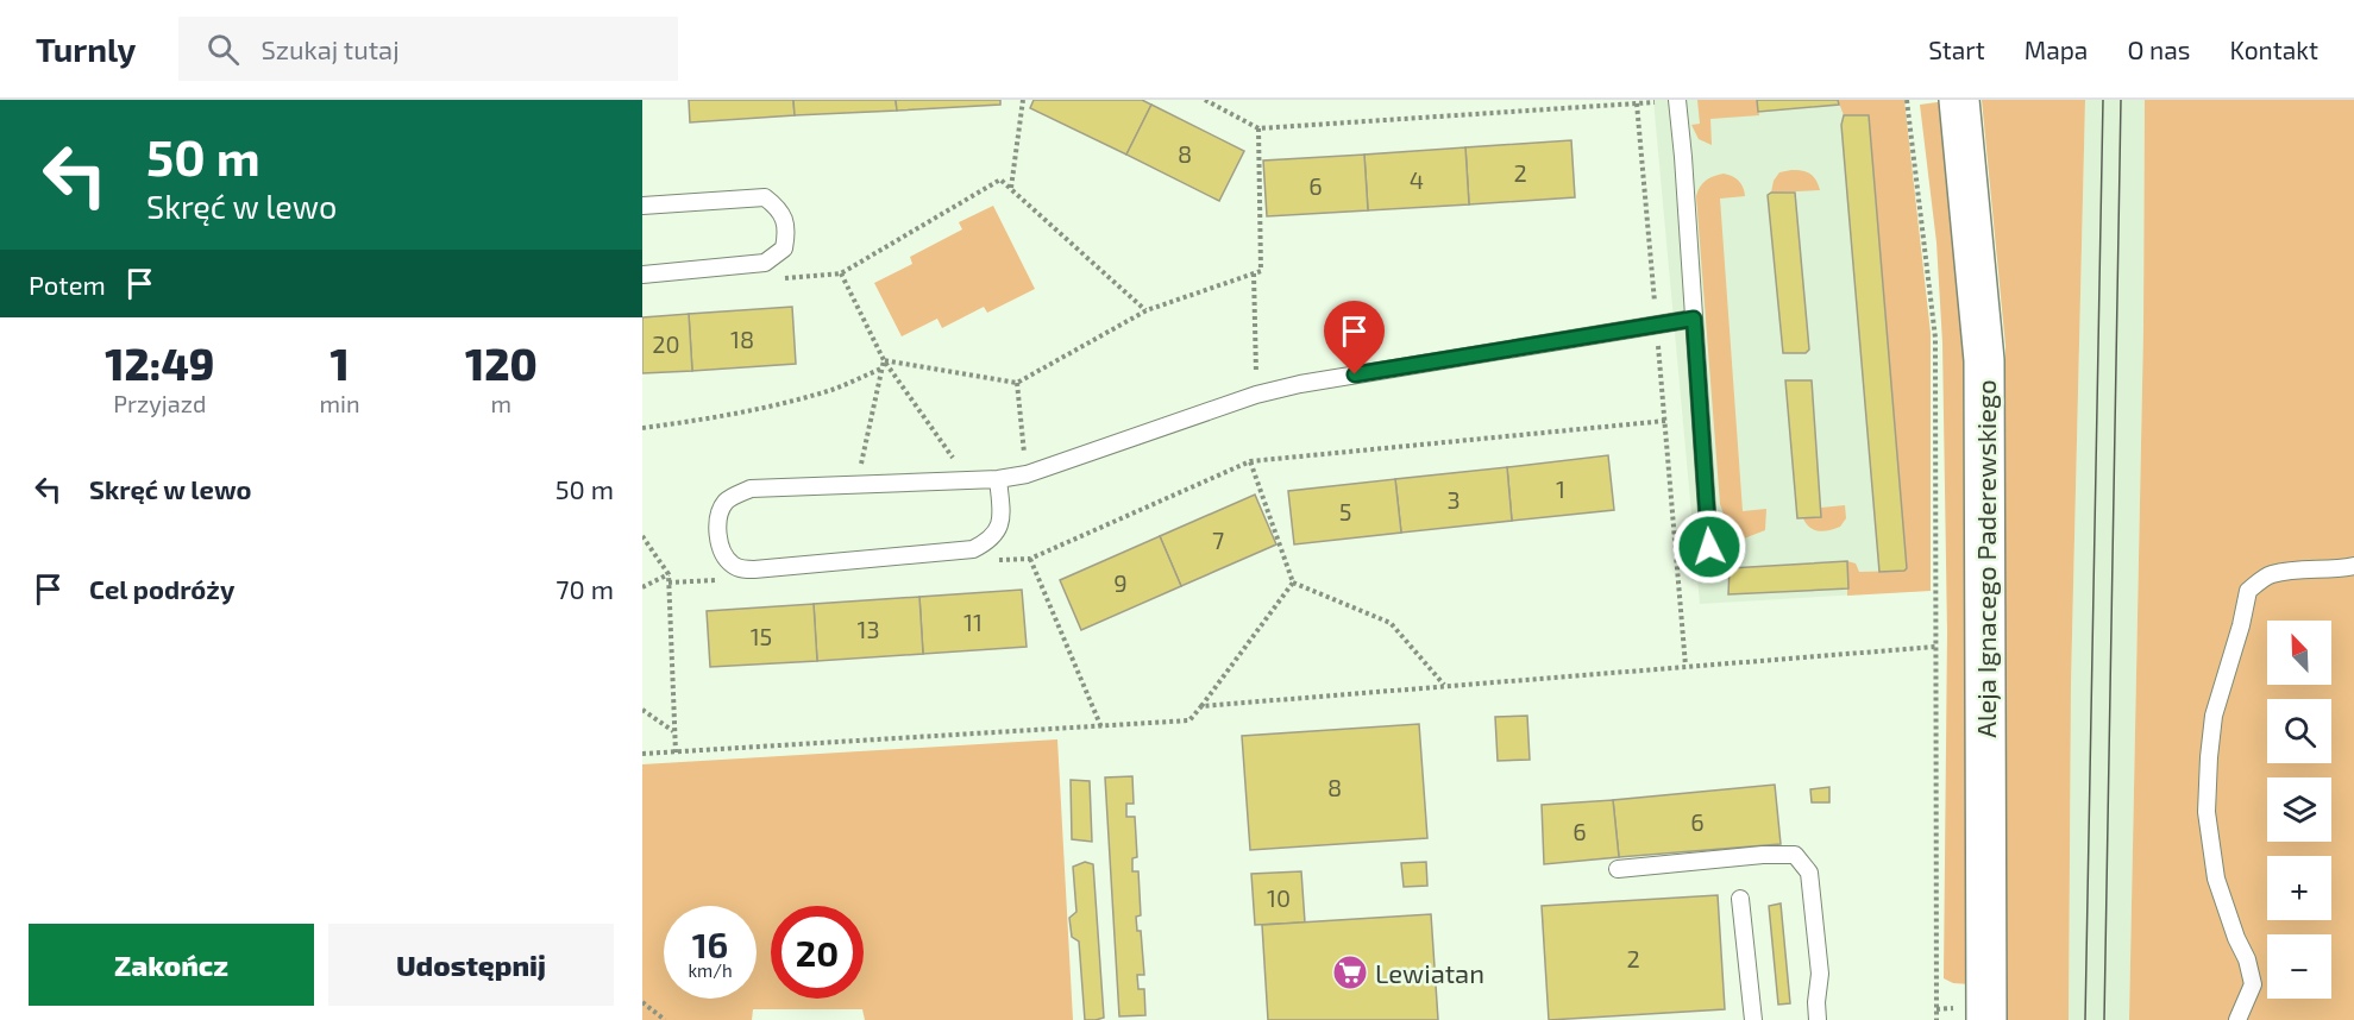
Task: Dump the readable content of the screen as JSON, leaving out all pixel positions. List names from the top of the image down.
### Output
{
  "streets": {
    "street": ["Aleja Ignacego Paderewskiego"]
  },
  "places": {
    "supermarket": ["Lewiatan"]
  },
  "house_numbers": [
    "8",
    "2",
    "4",
    "6",
    "18",
    "20",
    "1",
    "3",
    "5",
    "7",
    "9",
    "11",
    "13",
    "15",
    "8",
    "6",
    "6",
    "10",
    "2"
  ],
  "north": "top left",
  "page": {
    "header": "Turnly",
    "search": "Szukaj tutaj",
    "nav": [
      "Start",
      "Mapa",
      "O nas",
      "Kontakt"
    ],
    "turn": ["50 m", "Skręć w lewo"],
    "then": "Potem",
    "eta": [
      "12:49",
      "Przyjazd",
      "1",
      "min",
      "120",
      "m"
    ],
    "list": [
      {
        "name": "Skręć w lewo",
        "value": "50 m"
      },
      {
        "name": "Cel podróży",
        "value": "70 m"
      }
    ],
    "map_buttons": ["+", "−"],
    "speed": "16 km/h",
    "limit": "20",
    "buttons": ["Zakończ", "Udostępnij"]
  }
}
